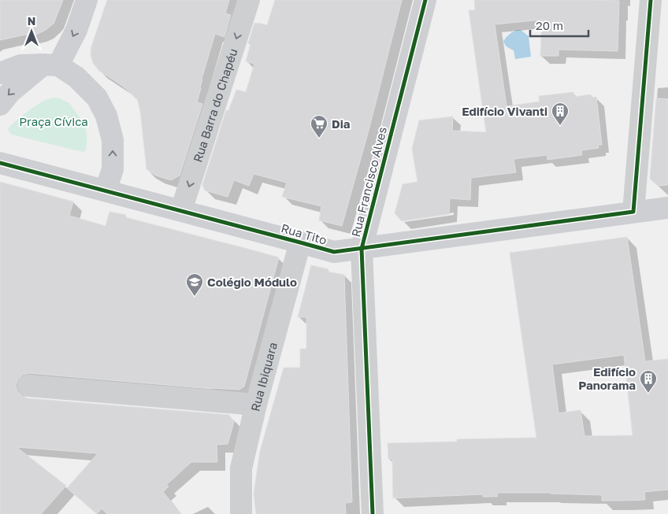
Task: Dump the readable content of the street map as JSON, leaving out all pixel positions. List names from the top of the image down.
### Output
{
  "streets": {
    "main road": ["Rua Francisco Alves", "Rua Tito"],
    "street": ["Rua Barra do Chapéu", "Rua Ibiquara"]
  },
  "crossings": [
    ["Rua Barra do Chapéu", "Rua Tito"],
    ["Rua Francisco Alves", "Rua Tito"],
    ["Rua Tito", "Rua Ibiquara"]
  ],
  "one_way": ["Rua Barra do Chapéu"],
  "parks": ["Praça Cívica"],
  "places": {
    "building": ["Edifício Vivanti", "Edifício Panorama"],
    "supermarket": ["Dia"],
    "school or university": ["Colégio Módulo"]
  },
  "scale_bar": "20 m",
  "north": "top"
}
